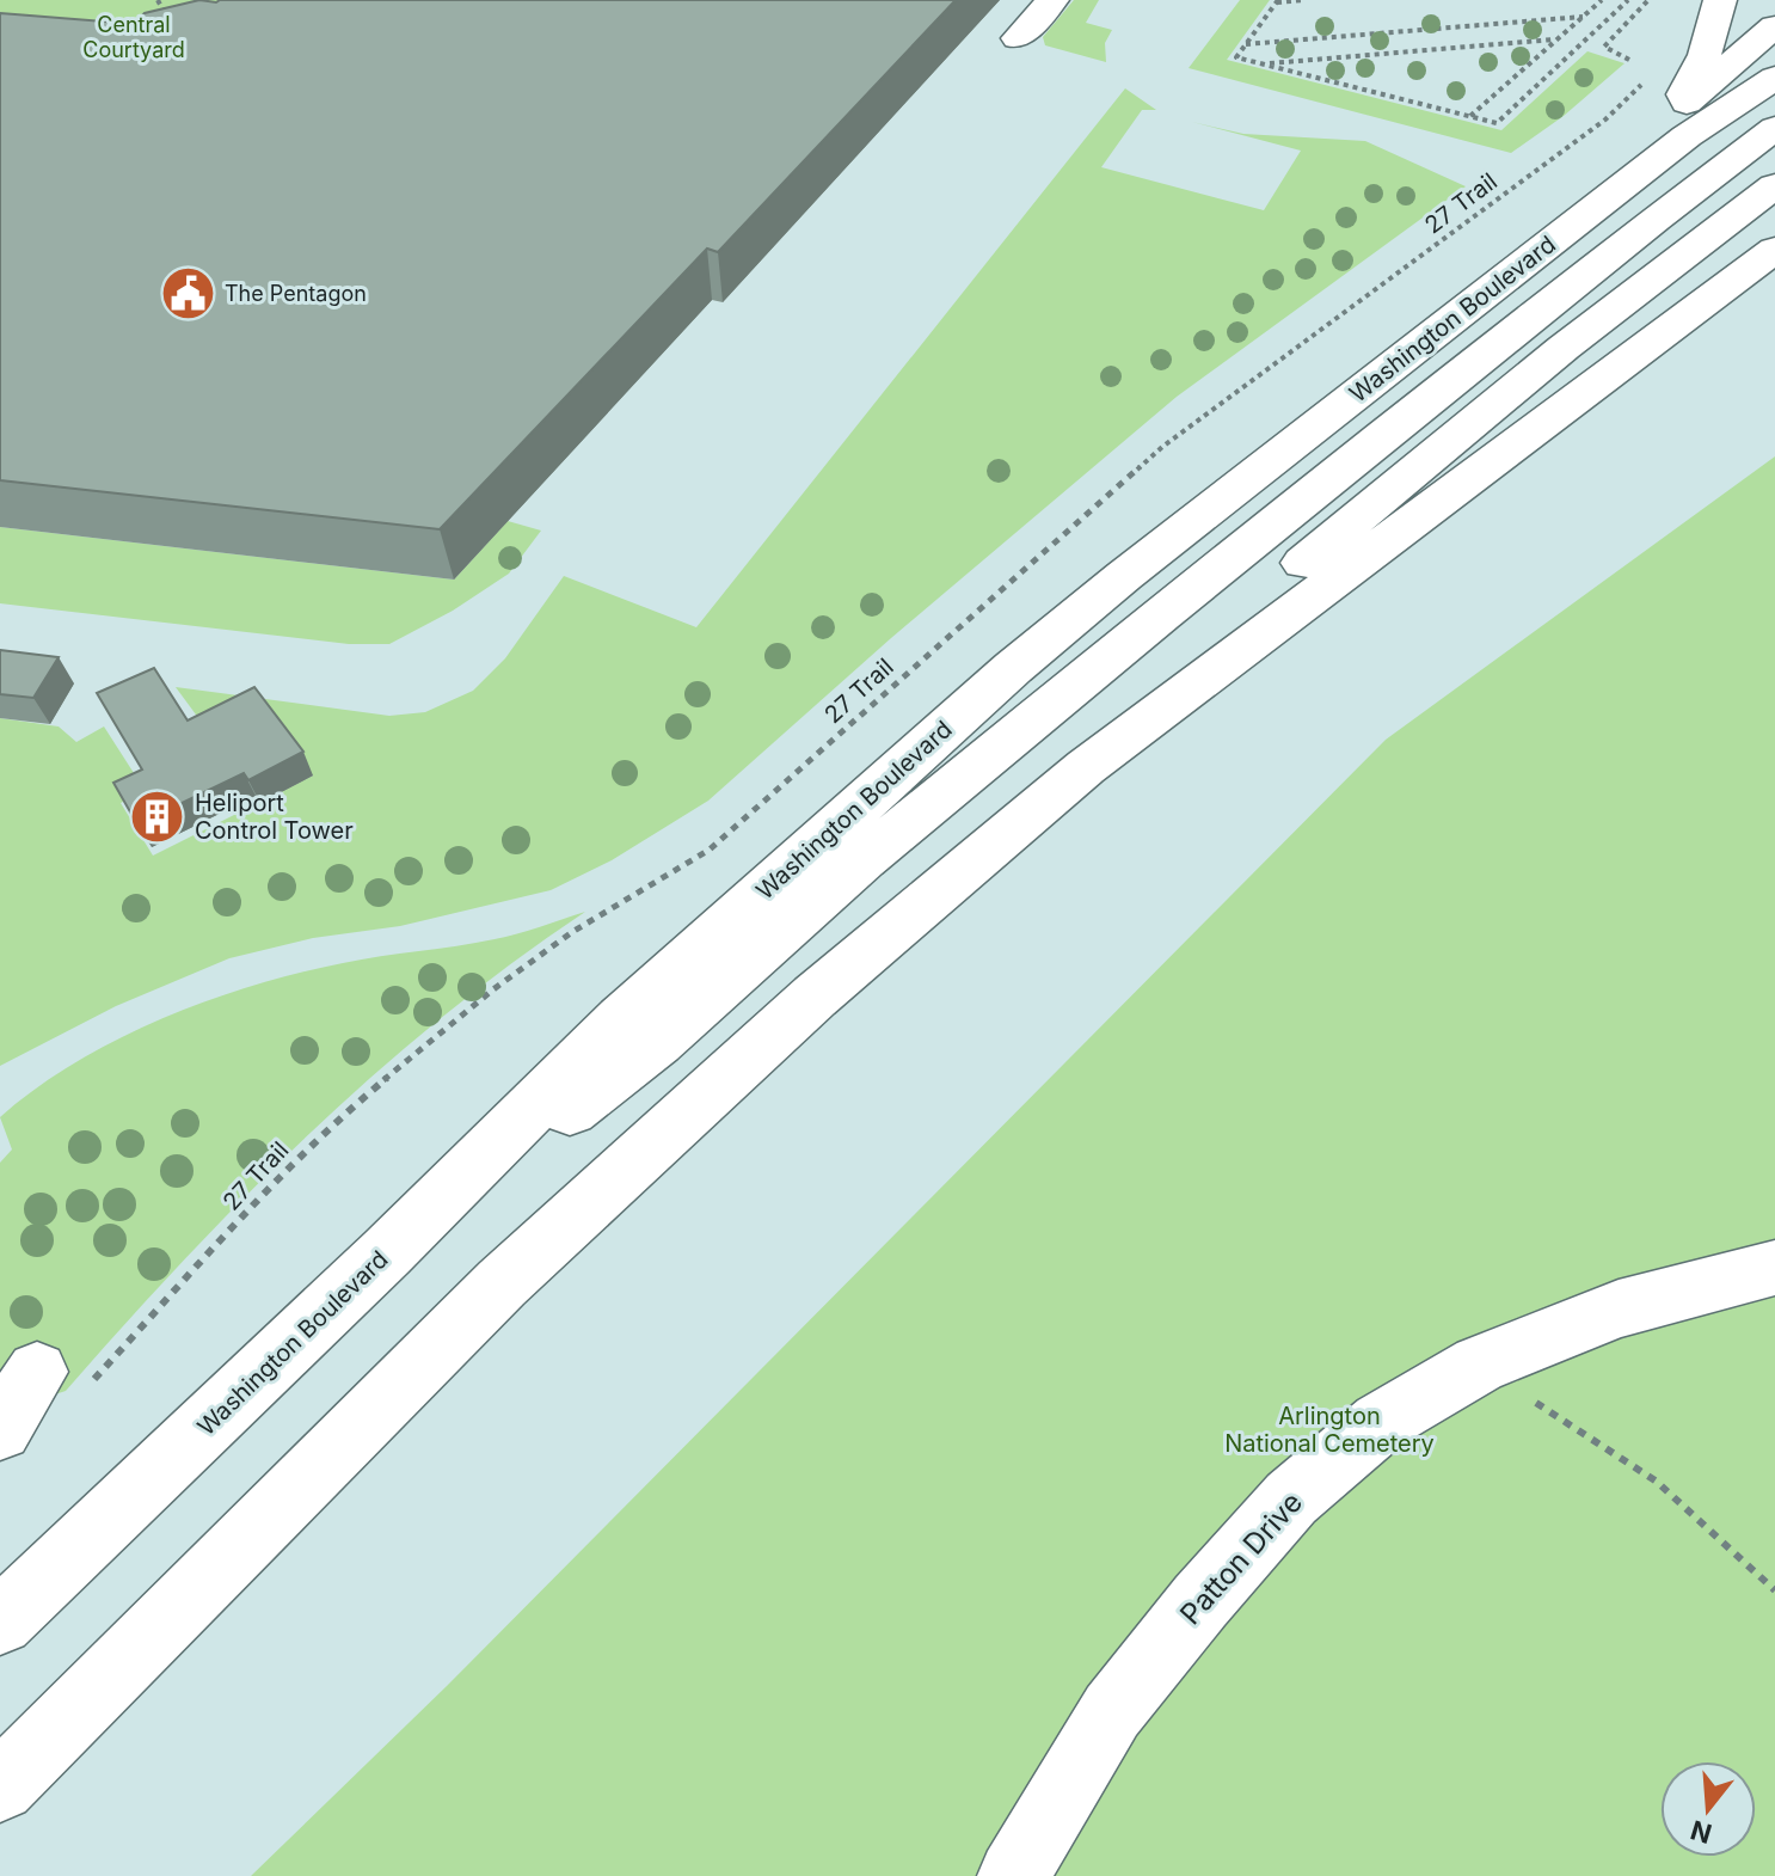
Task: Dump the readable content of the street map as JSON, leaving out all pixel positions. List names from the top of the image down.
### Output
{
  "streets": {
    "main road": ["Washington Boulevard", "Patton Drive"],
    "path": ["27 Trail"]
  },
  "parks": ["Central Courtyard", "Arlington National Cemetery"],
  "places": {
    "public building": ["The Pentagon"],
    "building": ["Heliport Control Tower"]
  },
  "north": "bottom"
}
